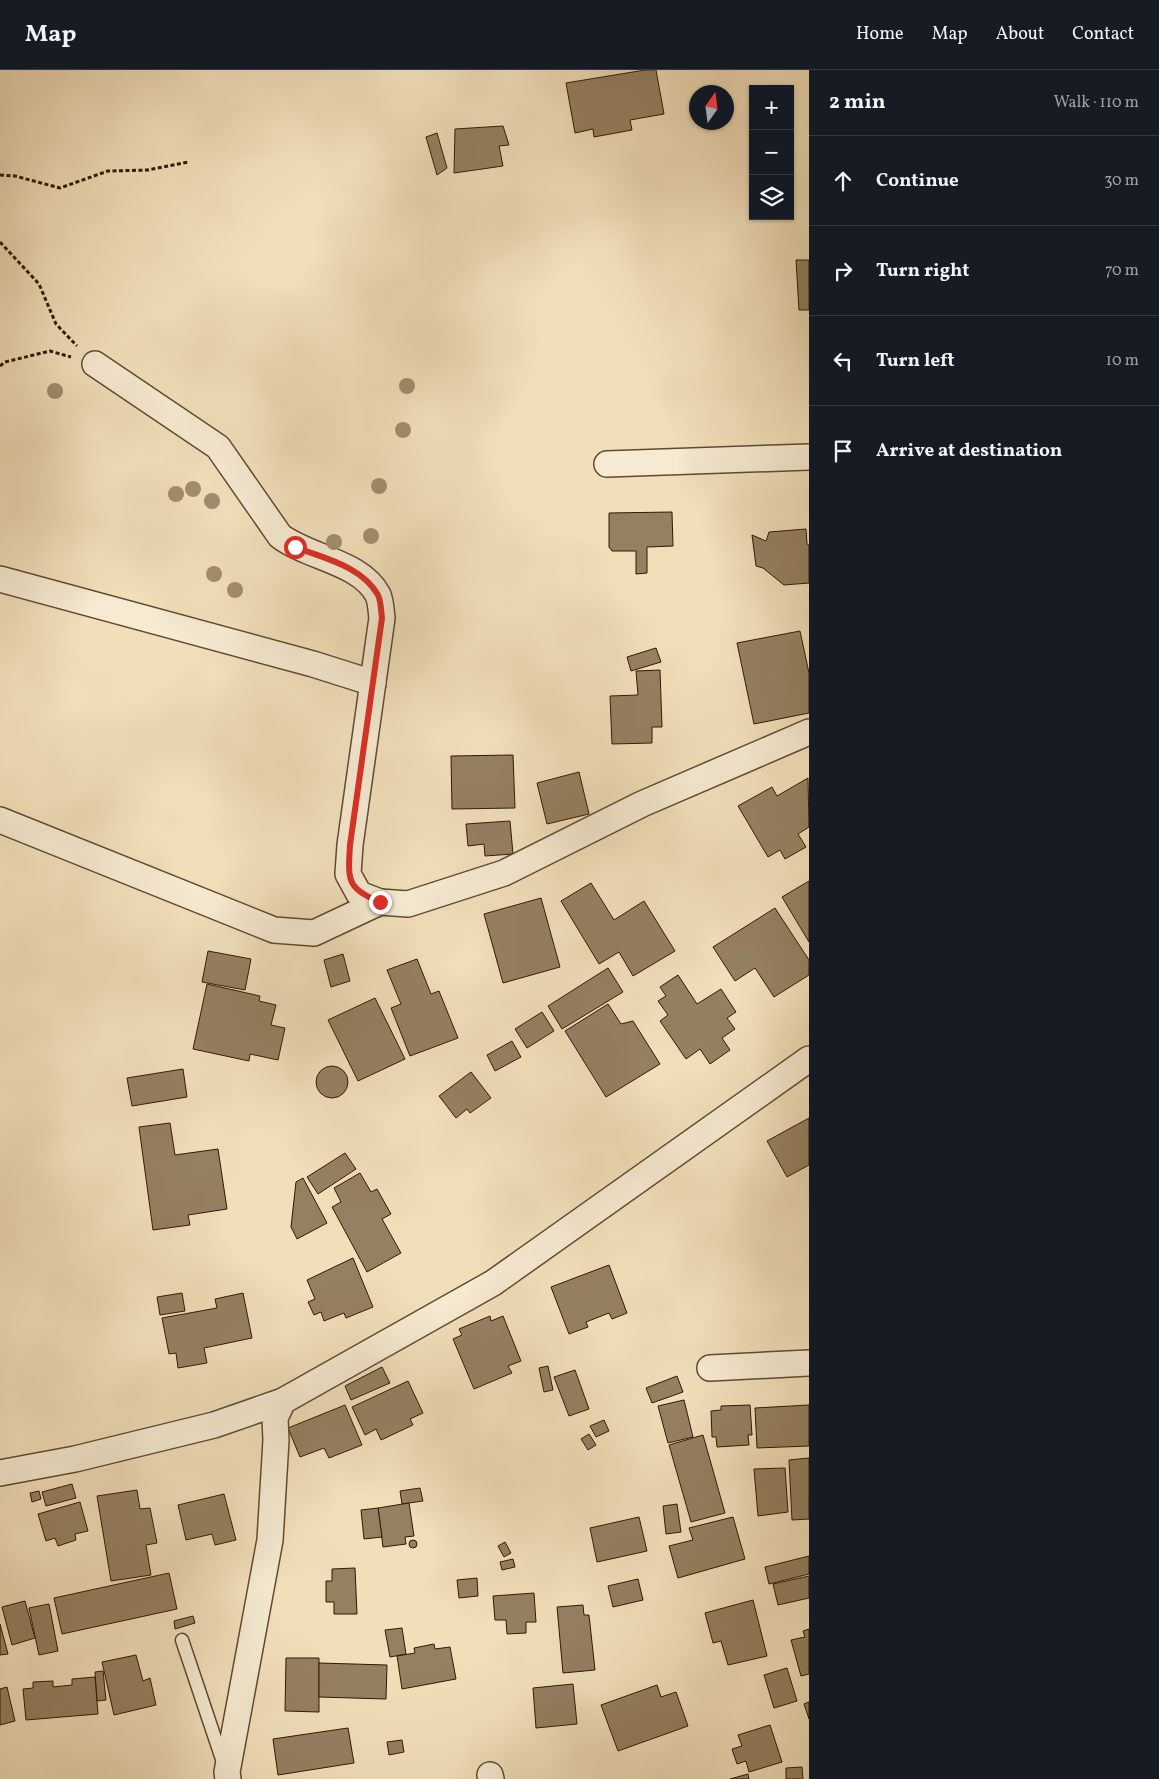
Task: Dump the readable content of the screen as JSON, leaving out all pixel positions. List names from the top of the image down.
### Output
{
  "north": "top",
  "page": {
    "header": "Map",
    "nav": [
      "Home",
      "Map",
      "About",
      "Contact"
    ],
    "heading": ["2 min", "Walk · 110 m"],
    "map_buttons": ["+", "−"],
    "list": [
      ["Continue", "30 m"],
      ["Turn right", "70 m"],
      ["Turn left", "10 m"],
      "Arrive at destination"
    ]
  }
}
